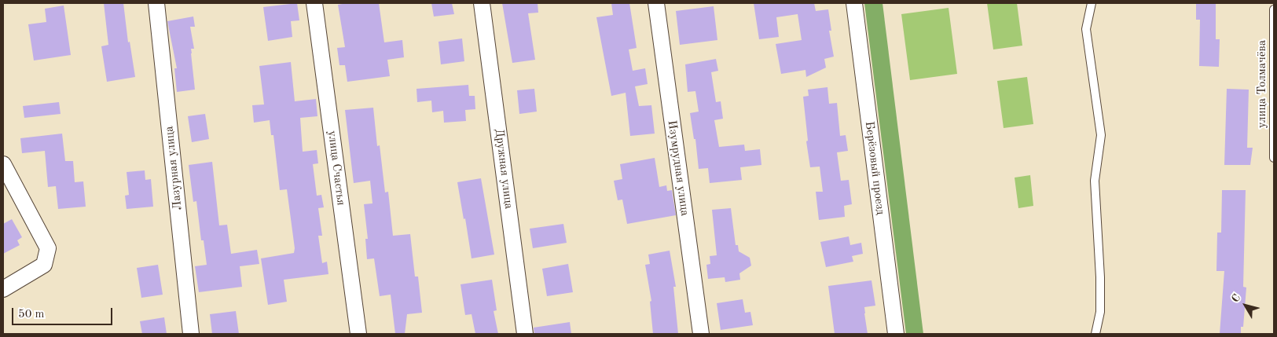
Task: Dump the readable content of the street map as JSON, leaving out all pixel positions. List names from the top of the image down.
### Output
{
  "streets": {
    "street": [
      "Лазурная улица",
      "улица Счастья",
      "Изумрудная улица",
      "Берёзовый проезд",
      "Дружная улица"
    ],
    "lane": ["улица Толмачёва"]
  },
  "scale_bar": "50 m",
  "north": "top left"
}
